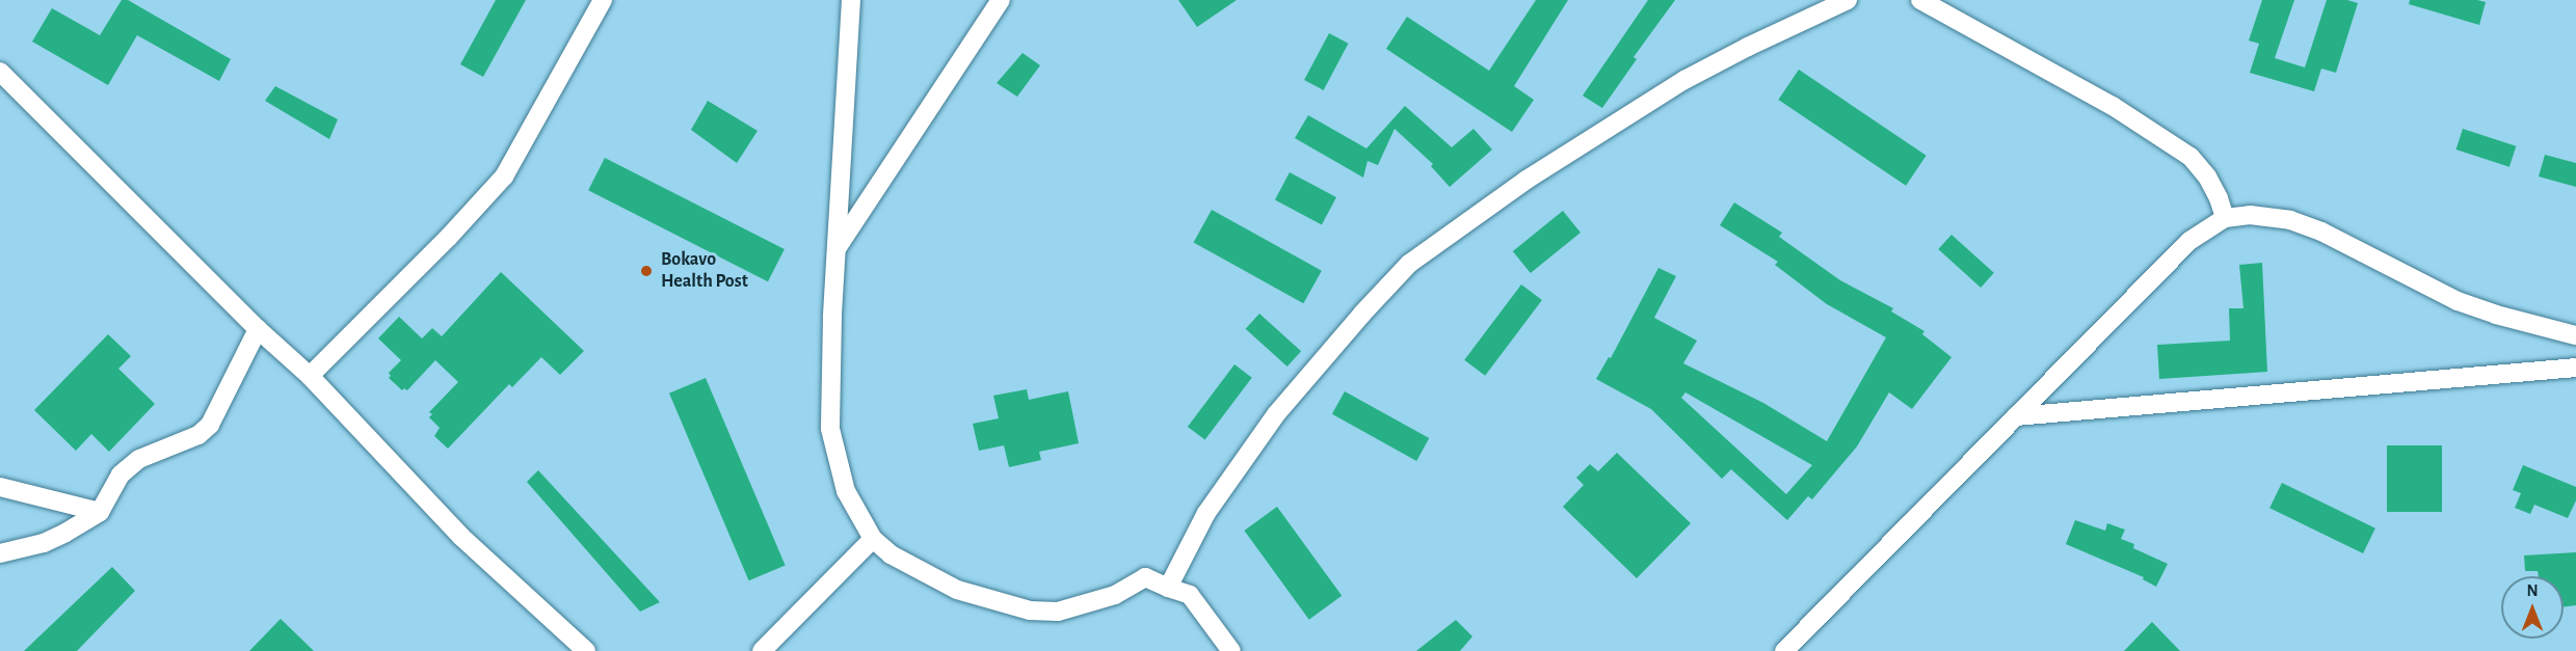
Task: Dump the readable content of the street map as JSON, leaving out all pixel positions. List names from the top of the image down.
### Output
{
  "places": ["Bokavo Health Post"],
  "north": "top"
}
